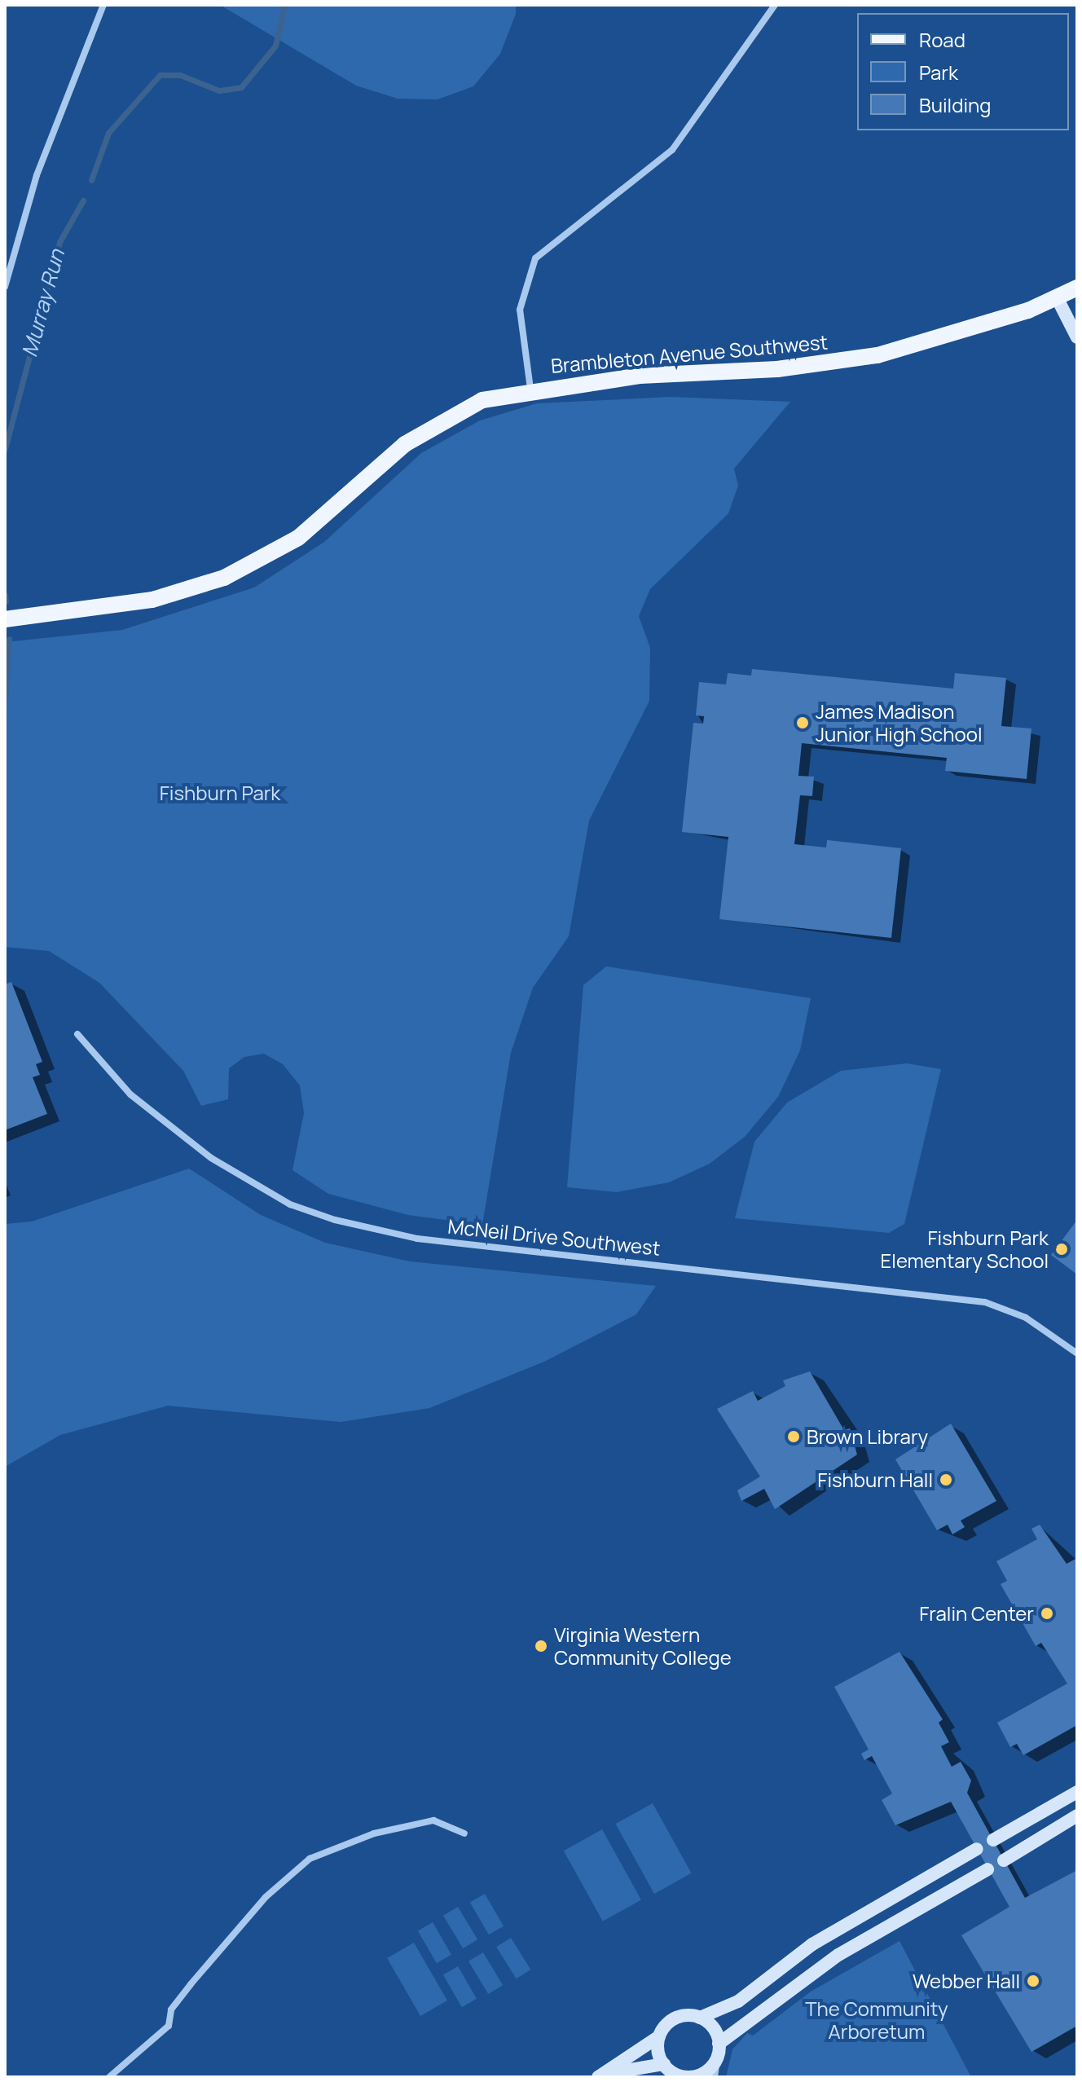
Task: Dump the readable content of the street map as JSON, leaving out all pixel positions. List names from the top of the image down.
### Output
{
  "streets": {
    "main road": ["Brambleton Avenue Southwest"],
    "street": ["McNeil Drive Southwest"]
  },
  "water": ["Murray Run"],
  "parks": ["Fishburn Park", "The Community Arboretum"],
  "places": [
    "James Madison Junior High School",
    "Fishburn Park Elementary School",
    "Brown Library",
    "Fishburn Hall",
    "Fralin Center",
    "Virginia Western Community College",
    "Webber Hall"
  ],
  "legend": ["Road", "Park", "Building"]
}
